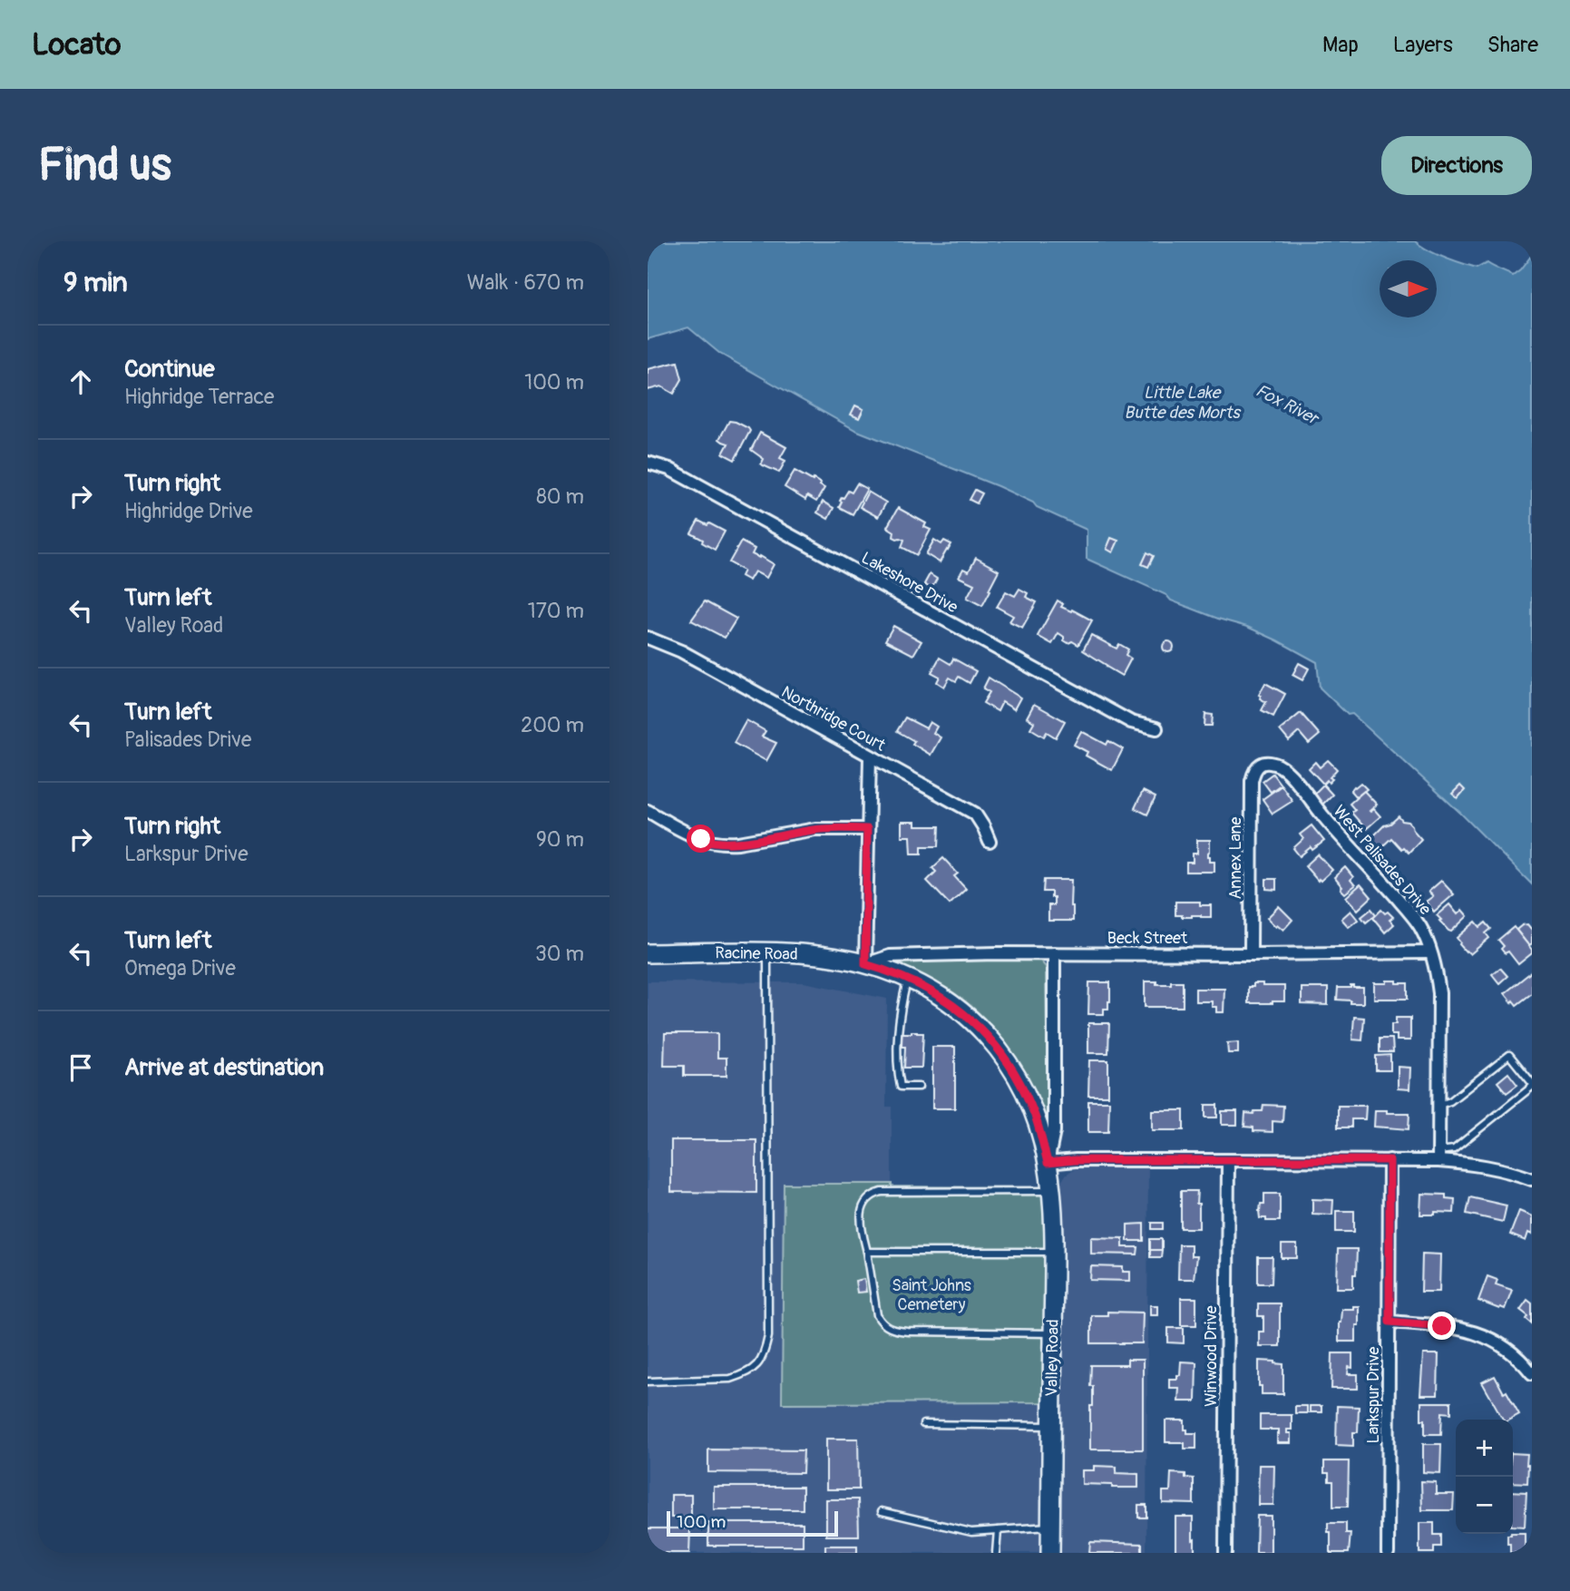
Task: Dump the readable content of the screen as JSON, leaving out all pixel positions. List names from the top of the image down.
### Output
{
  "streets": {
    "main road": ["Racine Road", "Valley Road"],
    "street": [
      "Lakeshore Drive",
      "Northridge Court",
      "Annex Lane",
      "West Palisades Drive",
      "Beck Street",
      "Winwood Drive",
      "Larkspur Drive"
    ]
  },
  "crossings": [
    ["Annex Lane", "West Palisades Drive"],
    ["Annex Lane", "Beck Street"],
    ["West Palisades Drive", "Beck Street"],
    ["Beck Street", "Racine Road"],
    ["Beck Street", "Valley Road"],
    ["Racine Road", "Valley Road"]
  ],
  "water": ["Little Lake Butte des Morts", "Fox River"],
  "parks": ["Saint Johns Cemetery"],
  "scale_bar": "100 m",
  "north": "right",
  "page": {
    "header": "Locato",
    "nav": ["Map", "Layers", "Share"],
    "buttons": "Directions",
    "title": "Find us",
    "heading": ["9 min", "Walk · 670 m"],
    "list": [
      ["Continue", "Highridge Terrace", "100 m"],
      ["Turn right", "Highridge Drive", "80 m"],
      ["Turn left", "Valley Road", "170 m"],
      ["Turn left", "Palisades Drive", "200 m"],
      ["Turn right", "Larkspur Drive", "90 m"],
      ["Turn left", "Omega Drive", "30 m"],
      "Arrive at destination"
    ],
    "map_buttons": ["+", "−"],
    "scale": "100 m"
  }
}
